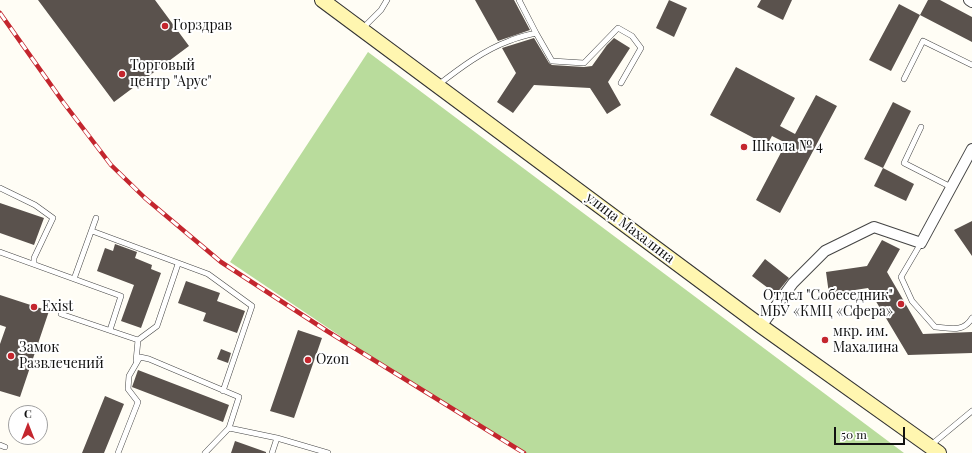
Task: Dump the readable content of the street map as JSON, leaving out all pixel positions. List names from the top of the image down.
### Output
{
  "streets": {
    "street": ["улица Махалина"]
  },
  "places": [
    "Горздрав",
    "Торговый центр \"Арус\"",
    "Школа № 4",
    "Отдел \"Собеседник\" МБУ «КМЦ «Сфера»",
    "Exist",
    "мкр. им. Махалина",
    "Замок Развлечений",
    "Ozon"
  ],
  "scale_bar": "50 m",
  "north": "top"
}
